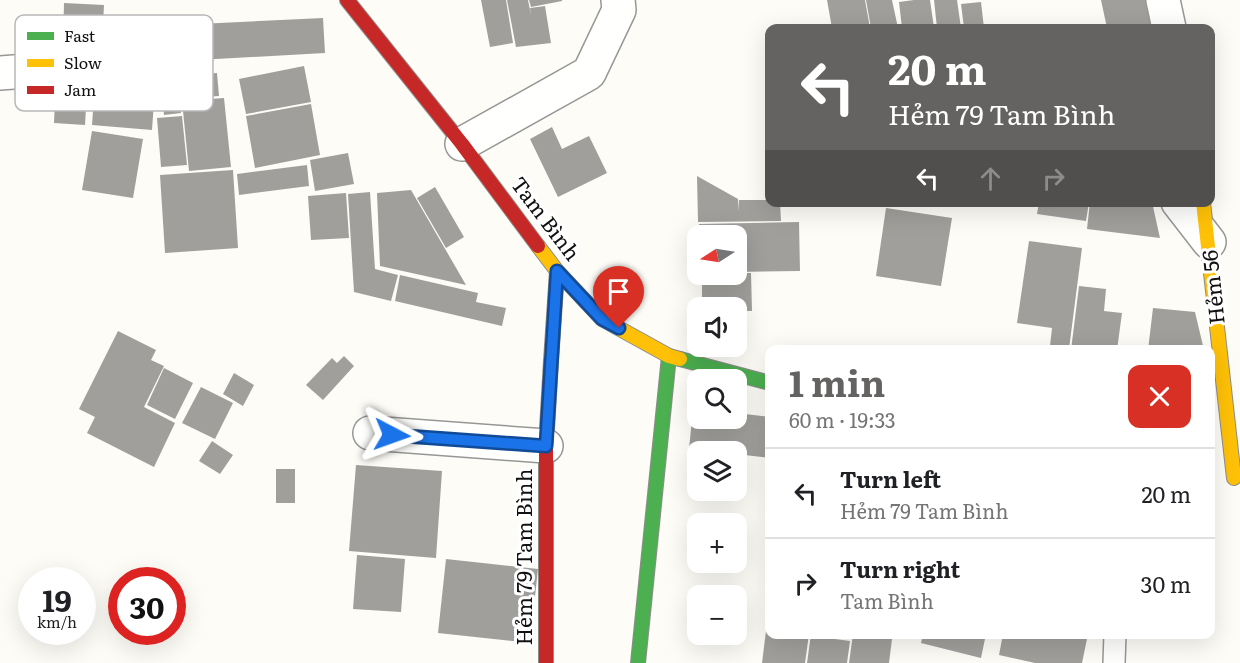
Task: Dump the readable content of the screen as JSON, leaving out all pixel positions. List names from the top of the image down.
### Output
{
  "streets": {
    "street": ["Tam Bình", "Hẻm 56", "Hẻm 79 Tam Bình"]
  },
  "crossings": [
    ["Tam Bình", "Hẻm 79 Tam Bình"]
  ],
  "legend": ["Fast", "Slow", "Jam"],
  "north": "left",
  "page": {
    "turn": ["20 m", "Hẻm 79 Tam Bình"],
    "map_buttons": ["+", "−"],
    "heading": ["1 min", "60 m · 19:33"],
    "list": [
      {
        "name": "Turn left",
        "note": "Hẻm 79 Tam Bình",
        "value": "20 m"
      },
      {
        "name": "Turn right",
        "note": "Tam Bình",
        "value": "30 m"
      }
    ],
    "speed": "19 km/h",
    "limit": "30"
  }
}
